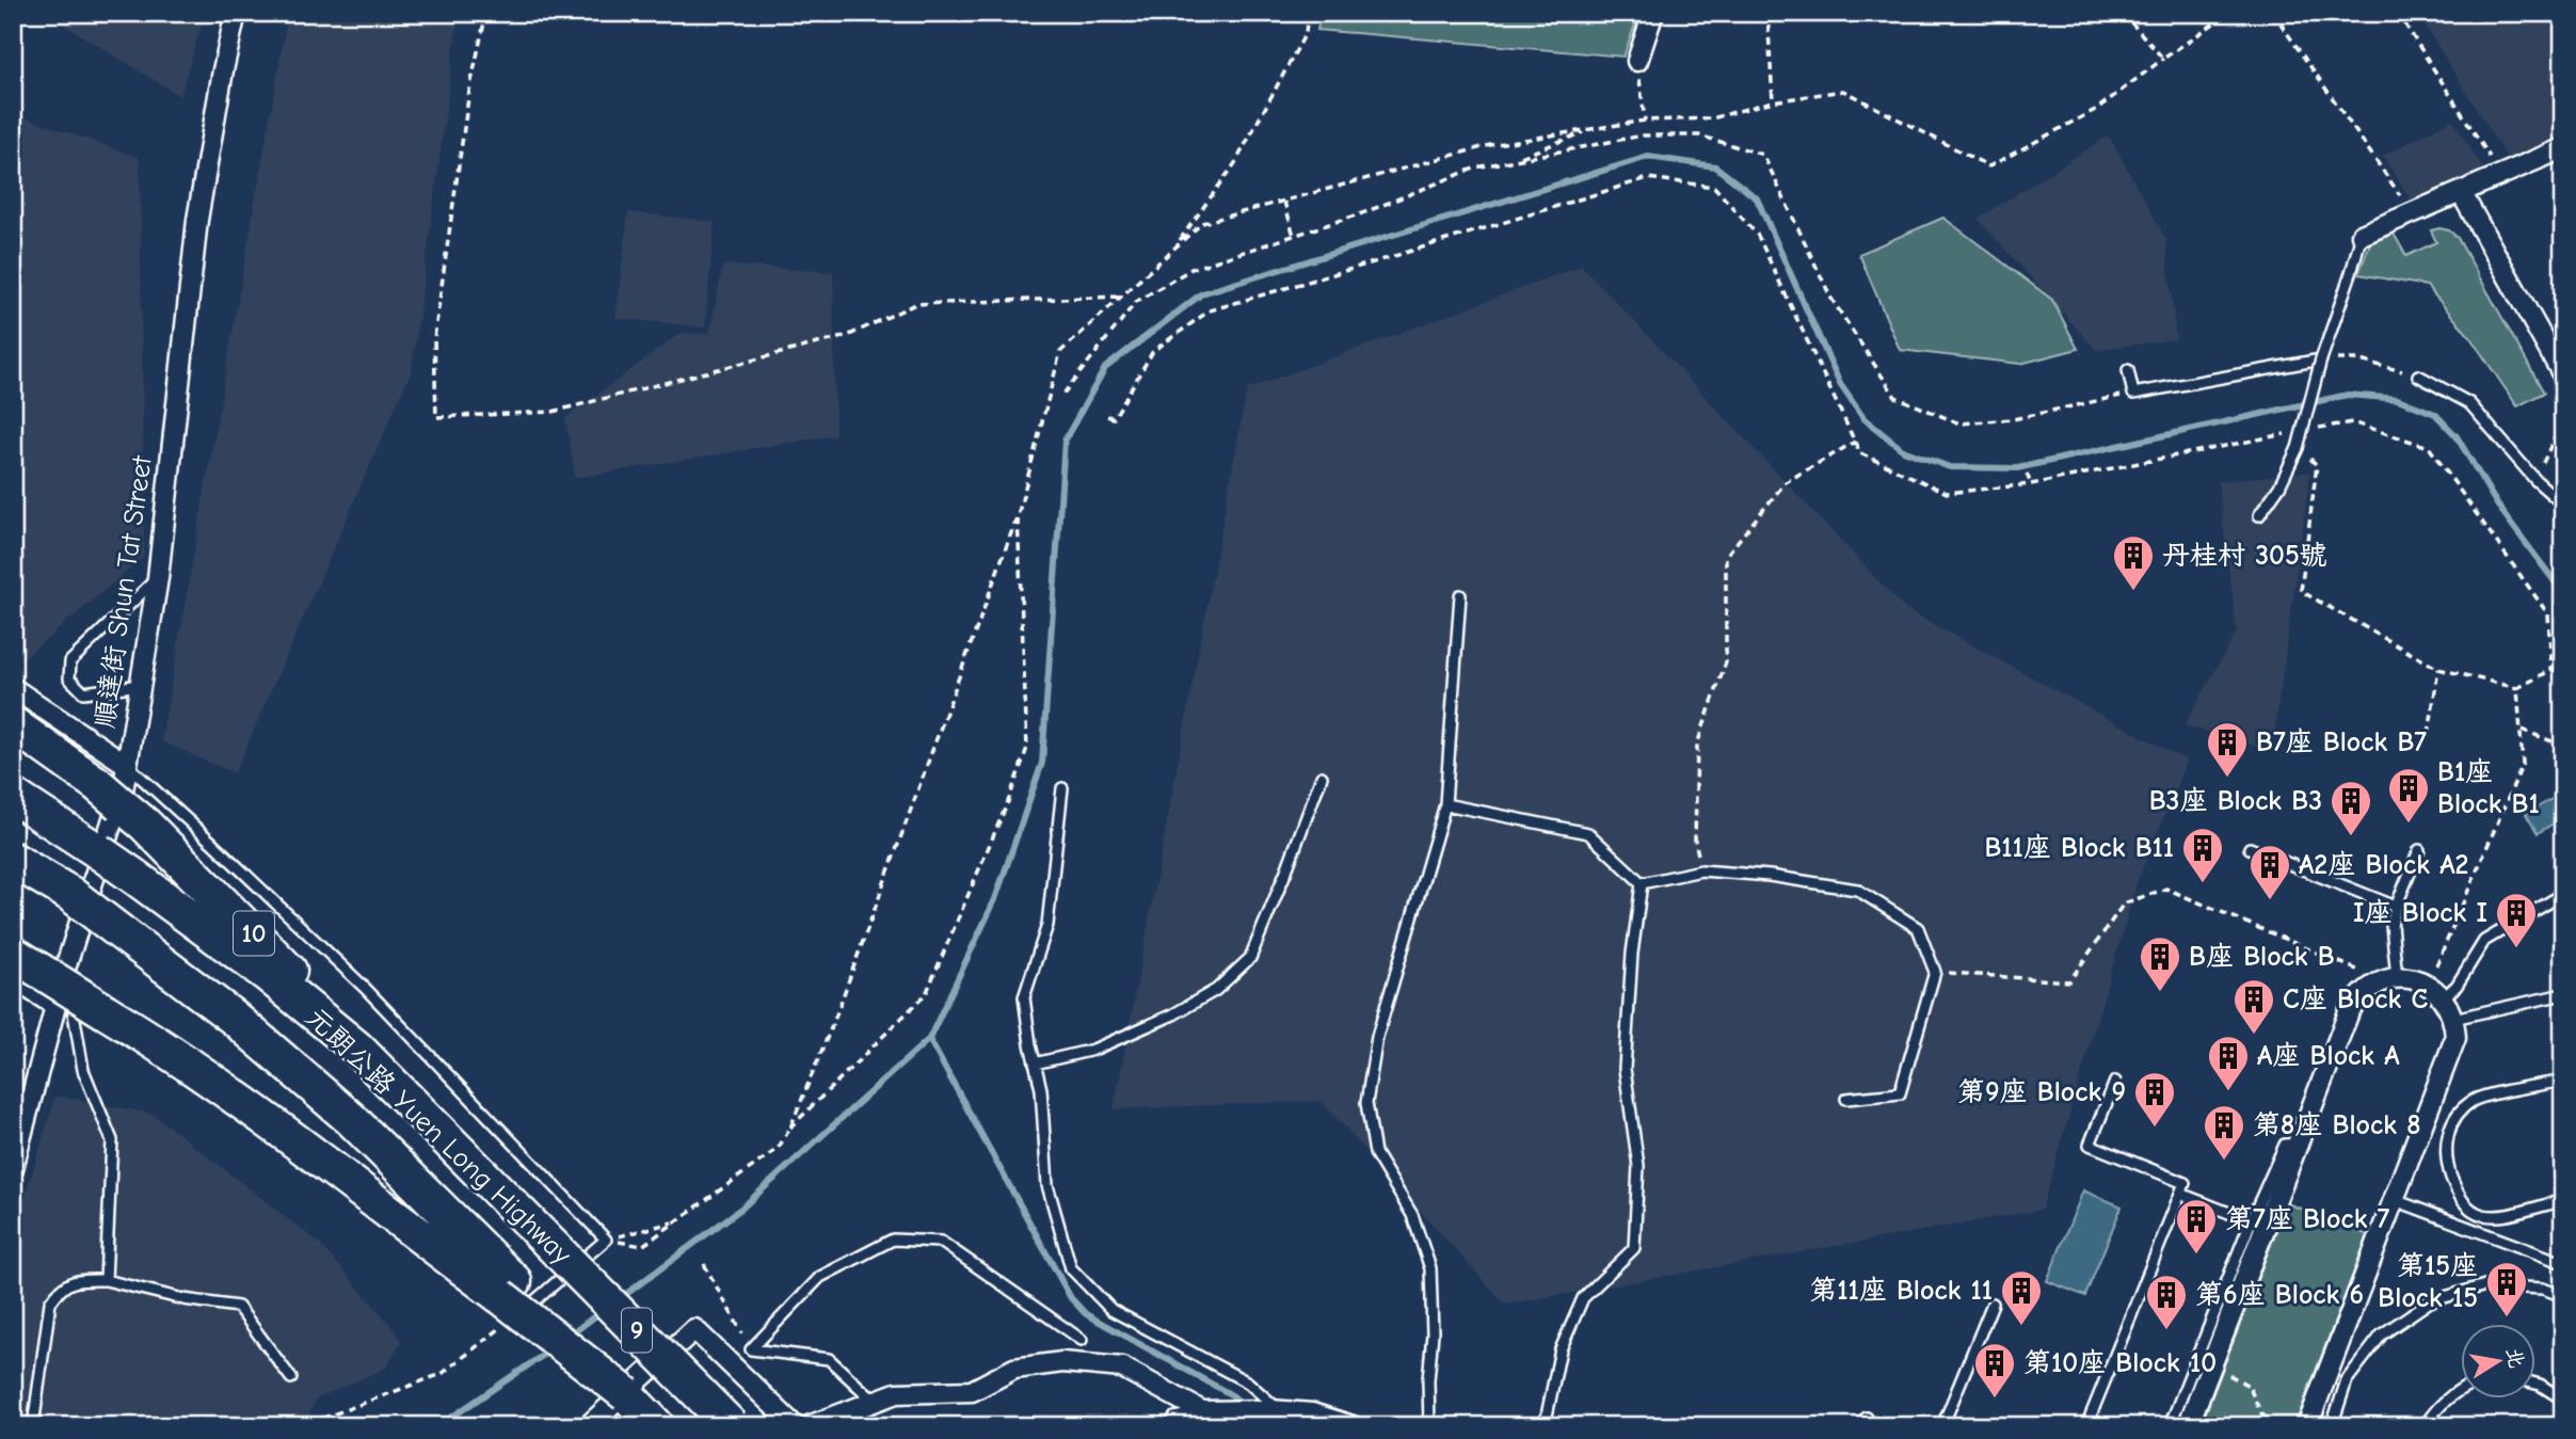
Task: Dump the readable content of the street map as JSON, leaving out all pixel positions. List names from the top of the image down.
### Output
{
  "streets": {
    "highway": ["10", "元朗公路 Yuen Long Highway", "9"],
    "street": ["順達街 Shun Tat Street"]
  },
  "crossings": [
    ["10", "元朗公路 Yuen Long Highway"],
    ["元朗公路 Yuen Long Highway", "9"]
  ],
  "places": {
    "building": [
      "丹桂村 305號",
      "B7座 Block B7",
      "B1座 Block B1",
      "B3座 Block B3",
      "B11座 Block B11",
      "A2座 Block A2",
      "I座 Block I",
      "B座 Block B",
      "C座 Block C",
      "A座 Block A",
      "第9座 Block 9",
      "第8座 Block 8",
      "第7座 Block 7",
      "第15座 Block 15",
      "第11座 Block 11",
      "第6座 Block 6",
      "第10座 Block 10"
    ]
  },
  "north": "right"
}
